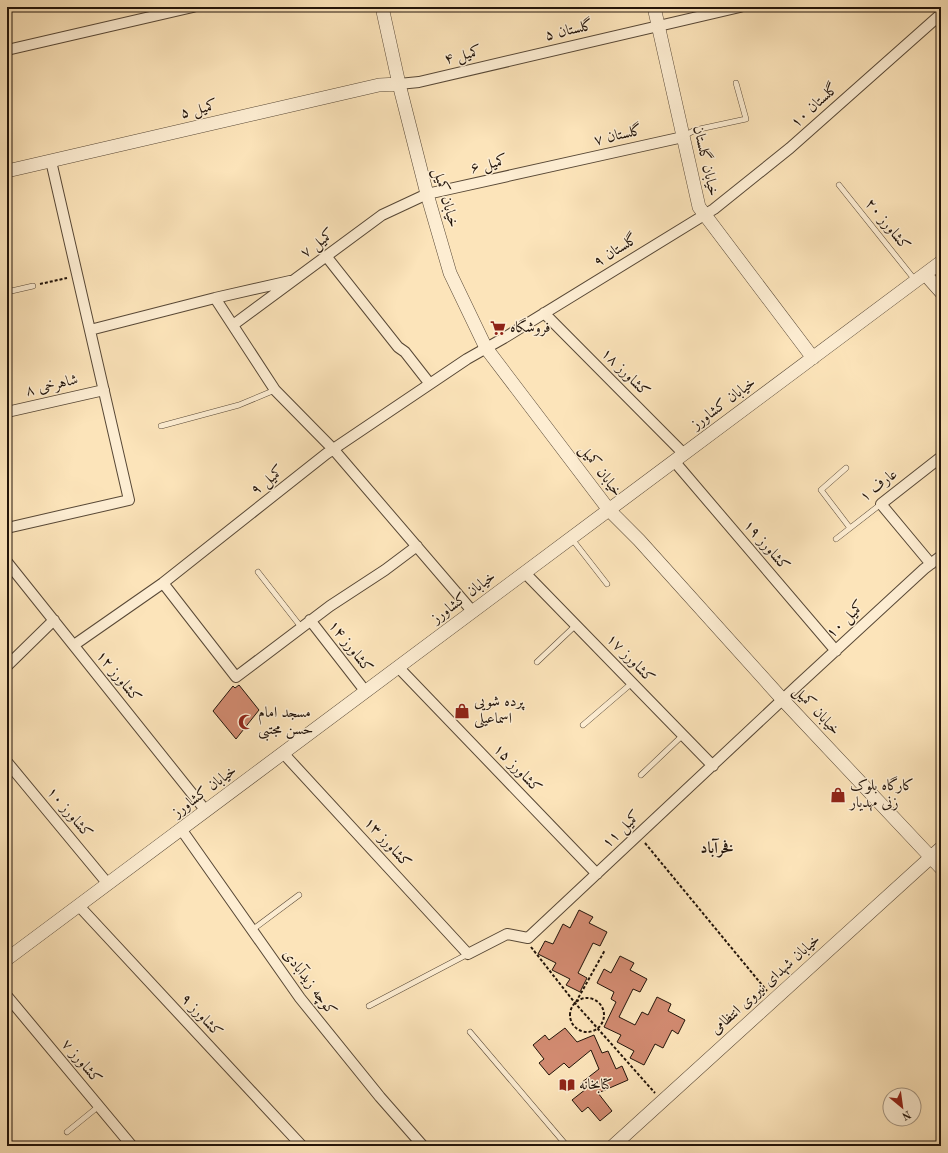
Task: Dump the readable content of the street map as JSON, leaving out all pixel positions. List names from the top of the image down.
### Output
{
  "streets": {
    "street": [
      "گلستان ۵",
      "کمیل ۴",
      "گلستان ۱۰",
      "کمیل ۵",
      "گلستان ۷",
      "خیابان گلستان",
      "کمیل ۶",
      "خیابان کمیل",
      "کمیل ۷",
      "گلستان ۹",
      "کشاورز ۱۸",
      "شاهرخی ۸",
      "خیابان کشاورز",
      "کمیل ۹",
      "عارف ۱",
      "کشاورز ۱۹",
      "کمیل ۱۰",
      "کشاورز ۱۴",
      "کشاورز ۱۷",
      "کشاورز ۱۲",
      "کشاورز ۱۵",
      "کشاورز ۱۰",
      "کمیل ۱۱",
      "کشاورز ۱۳",
      "کوچه زیدآبادی",
      "خیابان شهدای نیروی انتظامی",
      "کشاورز ۹",
      "کشاورز ۷"
    ],
    "lane": ["کشاورز ۲۰"]
  },
  "crossings": [
    ["گلستان ۵", "کمیل ۴"],
    ["گلستان ۵", "خیابان گلستان"],
    ["کمیل ۴", "کمیل ۵"],
    ["کمیل ۴", "خیابان کمیل"],
    ["گلستان ۱۰", "خیابان گلستان"],
    ["گلستان ۱۰", "گلستان ۹"],
    ["کمیل ۵", "خیابان کمیل"],
    ["گلستان ۷", "خیابان گلستان"],
    ["گلستان ۷", "کمیل ۶"],
    ["خیابان گلستان", "گلستان ۹"],
    ["خیابان گلستان", "خیابان کشاورز"],
    ["کمیل ۶", "خیابان کمیل"],
    ["کمیل ۶", "کمیل ۷"],
    ["خیابان کمیل", "کمیل ۷"],
    ["خیابان کمیل", "گلستان ۹"],
    ["خیابان کمیل", "خیابان کشاورز"],
    ["خیابان کمیل", "کمیل ۹"],
    ["خیابان کمیل", "کمیل ۱۰"],
    ["خیابان کمیل", "کمیل ۱۱"],
    ["خیابان کمیل", "خیابان شهدای نیروی انتظامی"],
    ["کشاورز ۲۰", "خیابان کشاورز"],
    ["گلستان ۹", "کشاورز ۱۸"],
    ["گلستان ۹", "کمیل ۹"],
    ["کشاورز ۱۸", "خیابان کشاورز"],
    ["کشاورز ۱۸", "کشاورز ۱۹"],
    ["خیابان کشاورز", "کشاورز ۱۹"],
    ["خیابان کشاورز", "کشاورز ۱۴"],
    ["خیابان کشاورز", "کشاورز ۱۷"],
    ["خیابان کشاورز", "کشاورز ۱۲"],
    ["خیابان کشاورز", "کشاورز ۱۵"],
    ["خیابان کشاورز", "کشاورز ۱۰"],
    ["خیابان کشاورز", "کشاورز ۱۳"],
    ["خیابان کشاورز", "کوچه زیدآبادی"],
    ["خیابان کشاورز", "کشاورز ۹"],
    ["کمیل ۹", "کشاورز ۱۲"],
    ["کشاورز ۱۹", "کمیل ۱۰"],
    ["کمیل ۱۰", "کمیل ۱۱"],
    ["کشاورز ۱۷", "کمیل ۱۱"],
    ["کشاورز ۱۵", "کمیل ۱۱"]
  ],
  "districts": ["فخرآباد"],
  "places": {
    "supermarket": ["فروشگاه"],
    "shop": ["پرده شویی اسماعیلی", "کارگاه بلوک زنی مهدیار"],
    "mosque": ["مسجد امام حسن مجتبی"],
    "library": ["کتابخانه"]
  },
  "north": "bottom right"
}
